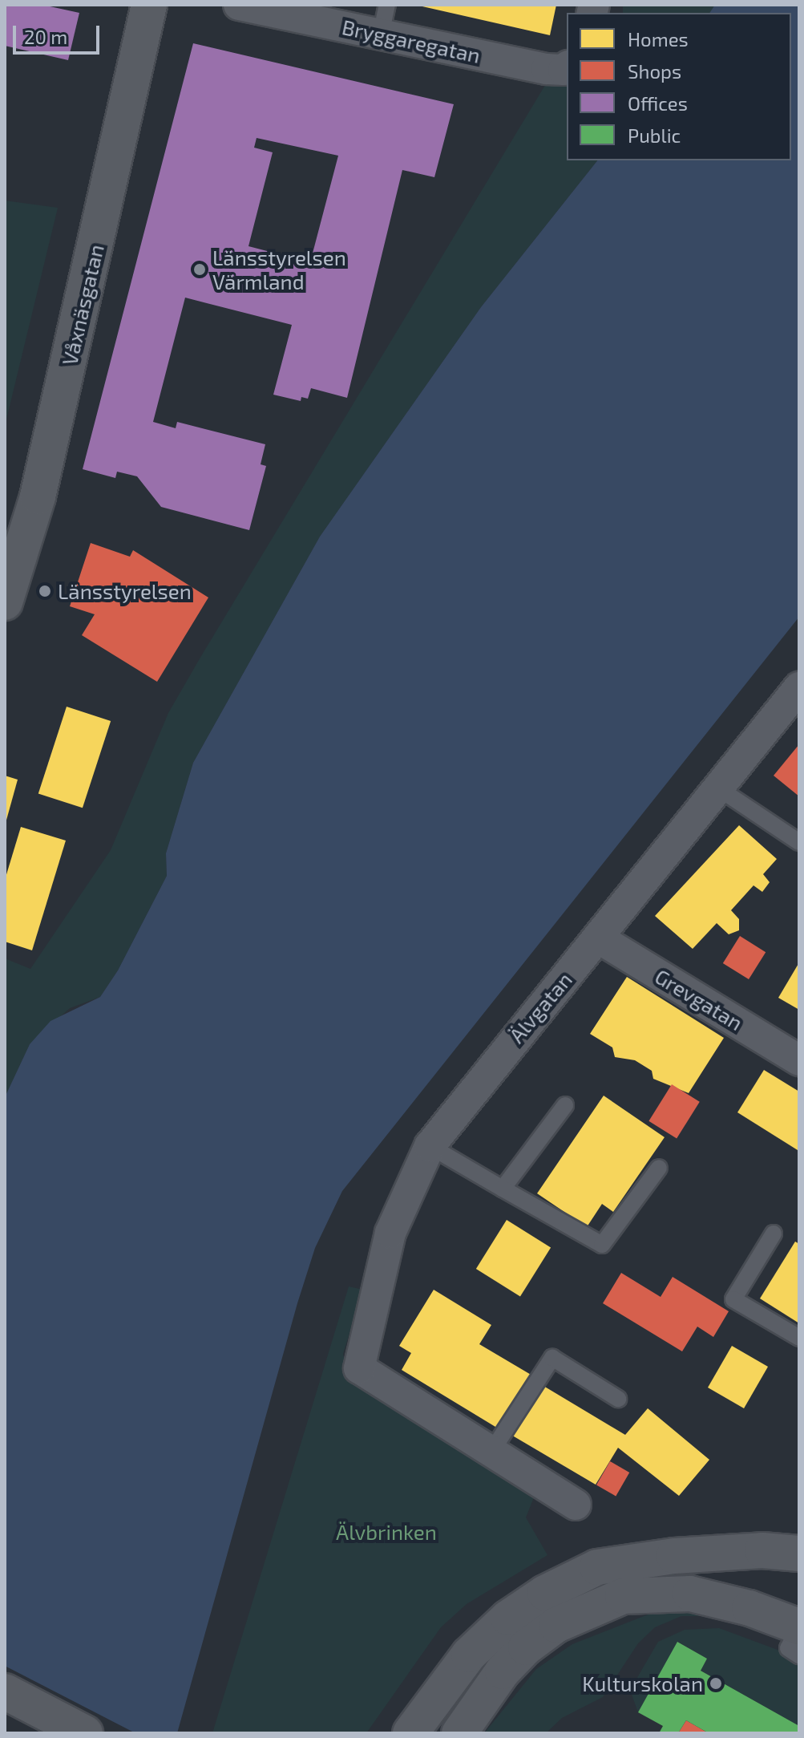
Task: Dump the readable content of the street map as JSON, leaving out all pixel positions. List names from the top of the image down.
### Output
{
  "streets": {
    "street": [
      "Bryggaregatan",
      "Våxnäsgatan",
      "Grevgatan",
      "Älvgatan"
    ]
  },
  "crossings": [
    ["Grevgatan", "Älvgatan"]
  ],
  "parks": ["Älvbrinken"],
  "places": ["Länsstyrelsen Värmland", "Länsstyrelsen", "Kulturskolan"],
  "legend": [
    "Homes",
    "Shops",
    "Offices",
    "Public"
  ],
  "scale_bar": "20 m"
}
